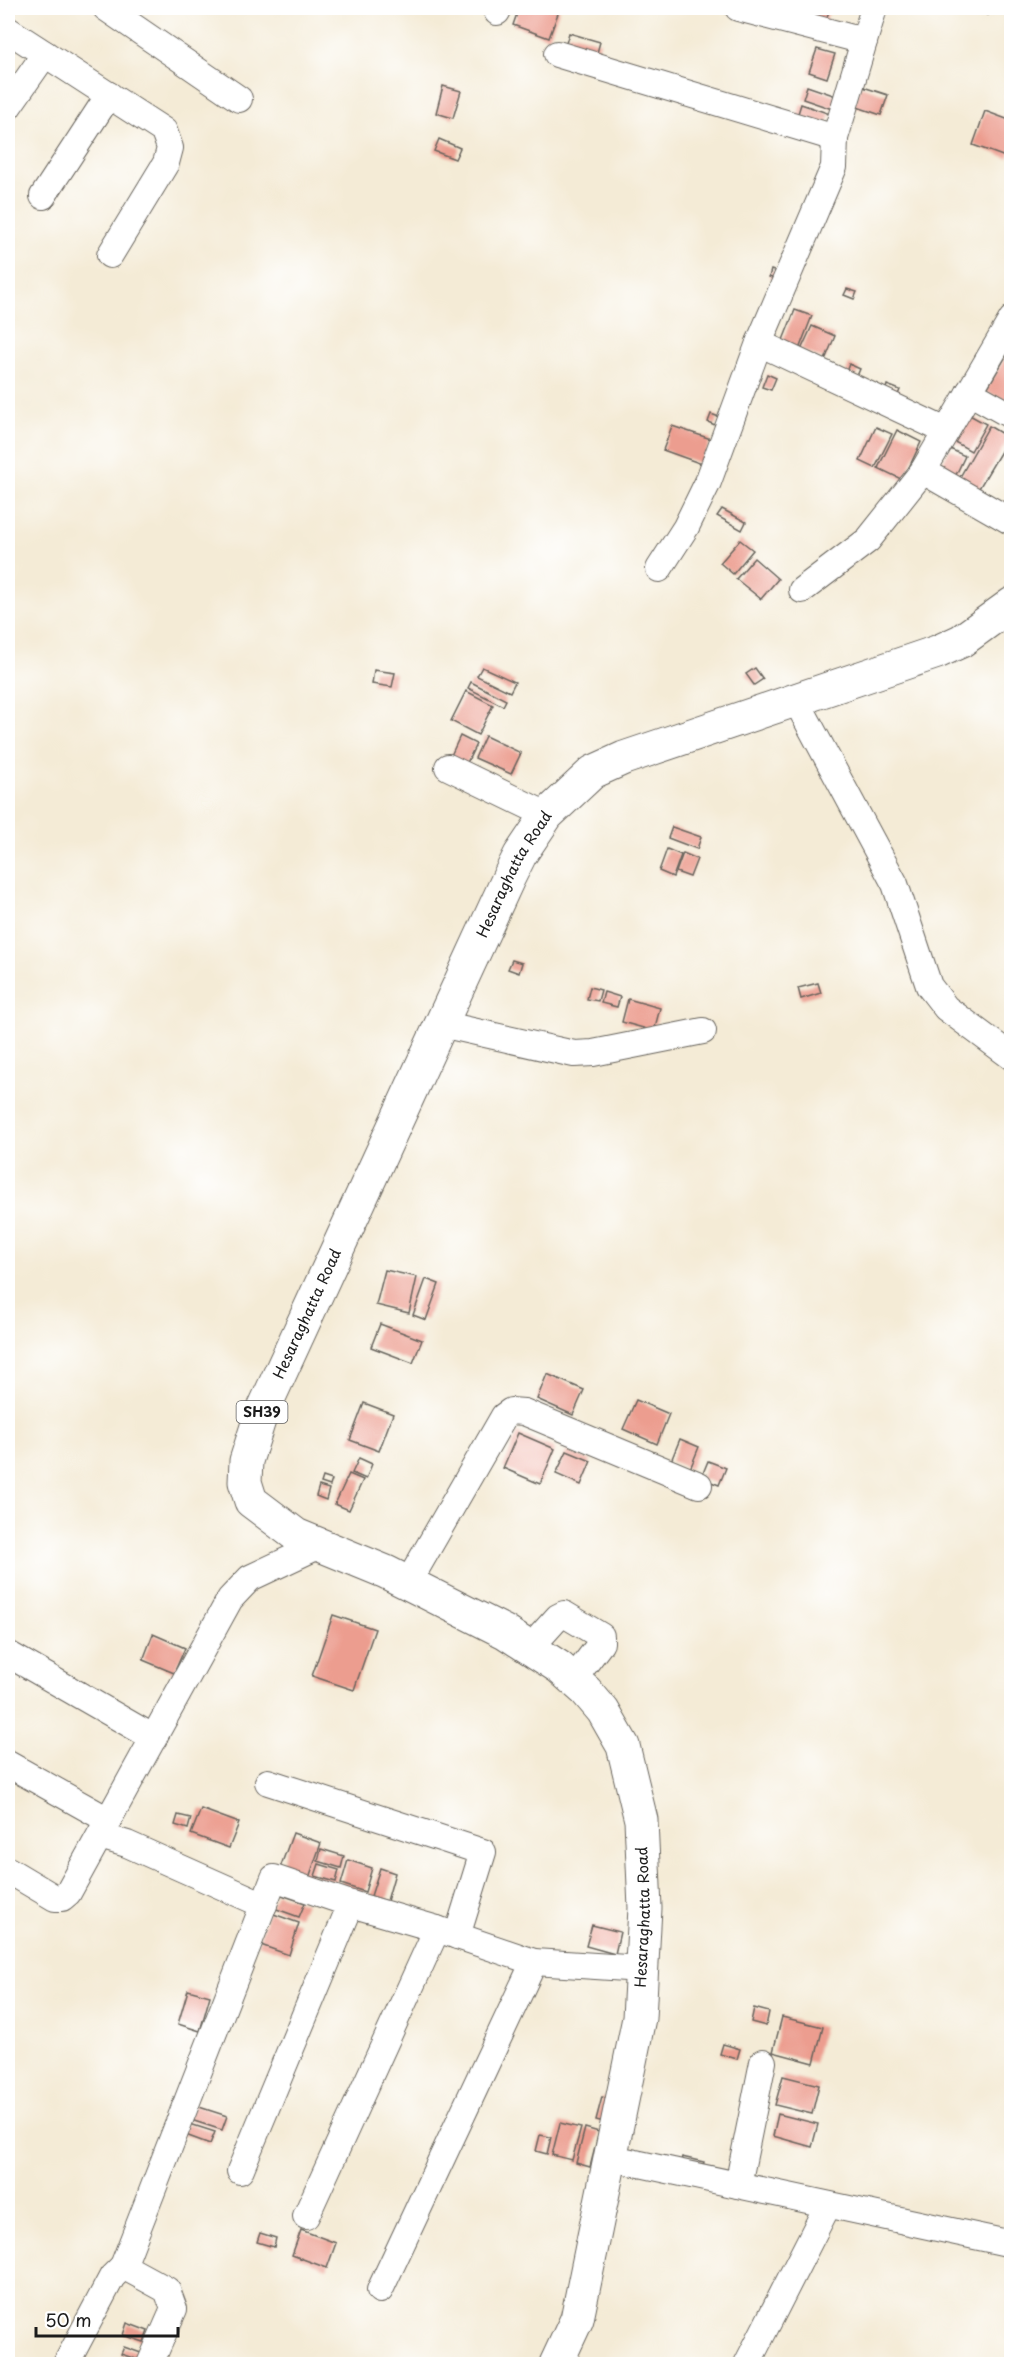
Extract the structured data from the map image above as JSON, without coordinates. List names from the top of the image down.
{
  "streets": {
    "main road": ["Hesaraghatta Road", "SH39"]
  },
  "scale_bar": "50 m"
}
